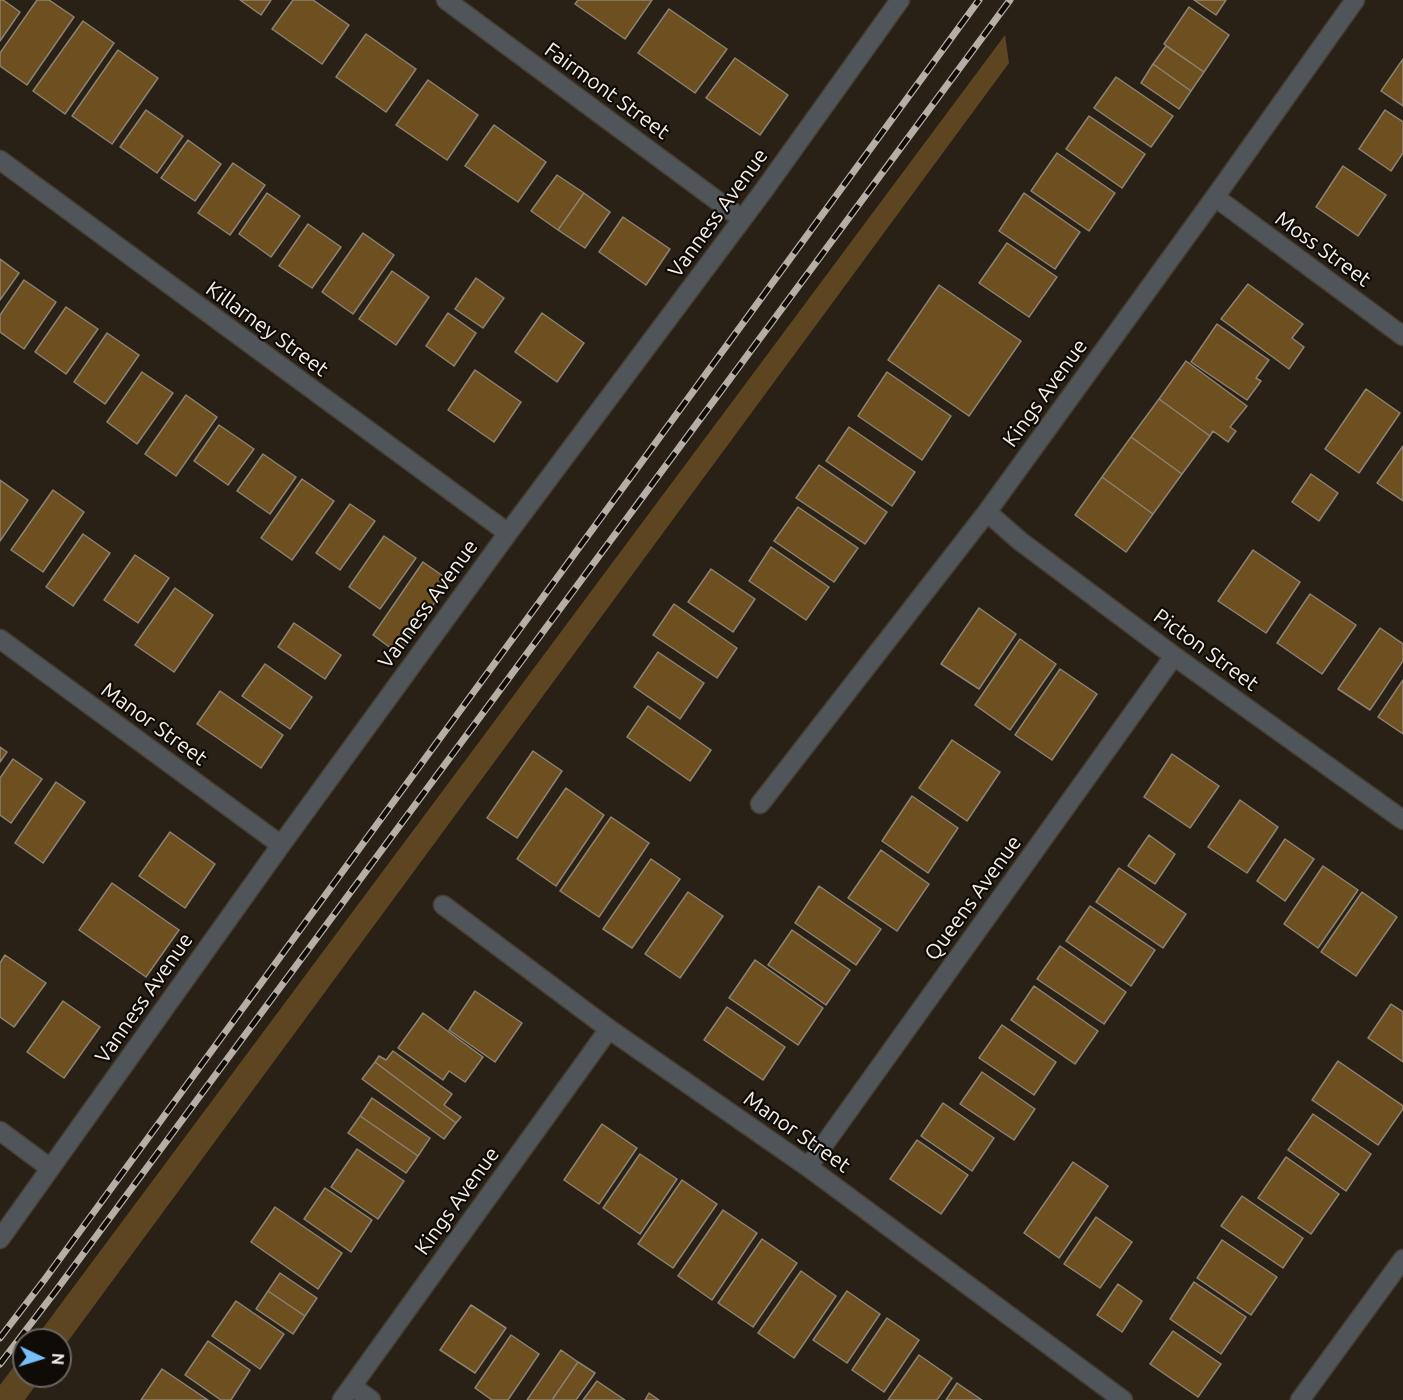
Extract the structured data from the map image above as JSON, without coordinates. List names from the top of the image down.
{
  "streets": {
    "street": [
      "Fairmont Street",
      "Vanness Avenue",
      "Moss Street",
      "Killarney Street",
      "Kings Avenue",
      "Picton Street",
      "Manor Street",
      "Queens Avenue"
    ]
  },
  "crossings": [
    ["Fairmont Street", "Vanness Avenue"],
    ["Vanness Avenue", "Killarney Street"],
    ["Vanness Avenue", "Manor Street"],
    ["Moss Street", "Kings Avenue"],
    ["Kings Avenue", "Picton Street"],
    ["Kings Avenue", "Manor Street"],
    ["Picton Street", "Queens Avenue"],
    ["Manor Street", "Queens Avenue"]
  ],
  "north": "right"
}
